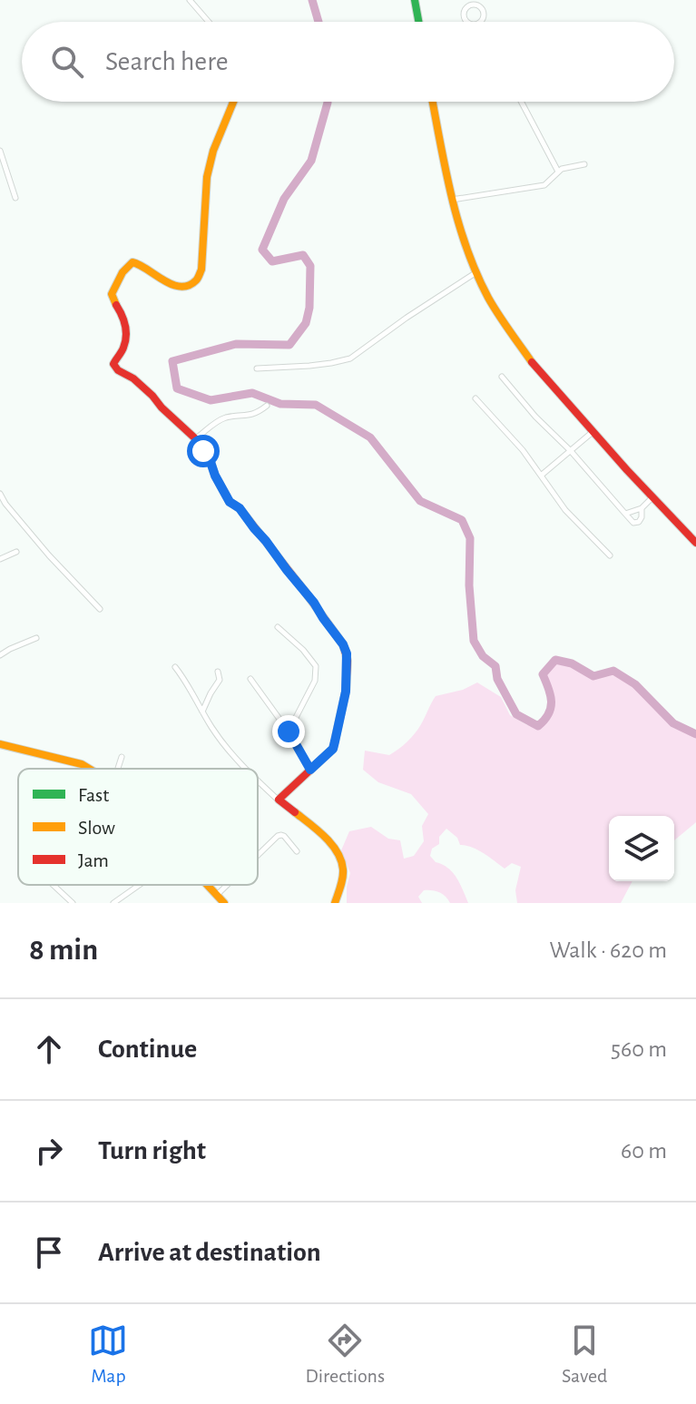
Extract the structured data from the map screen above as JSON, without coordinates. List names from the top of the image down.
{
  "legend": ["Fast", "Slow", "Jam"],
  "page": {
    "search": "Search here",
    "heading": ["8 min", "Walk · 620 m"],
    "list": [
      ["Continue", "560 m"],
      ["Turn right", "60 m"],
      "Arrive at destination"
    ],
    "nav": ["Map", "Directions", "Saved"]
  }
}
